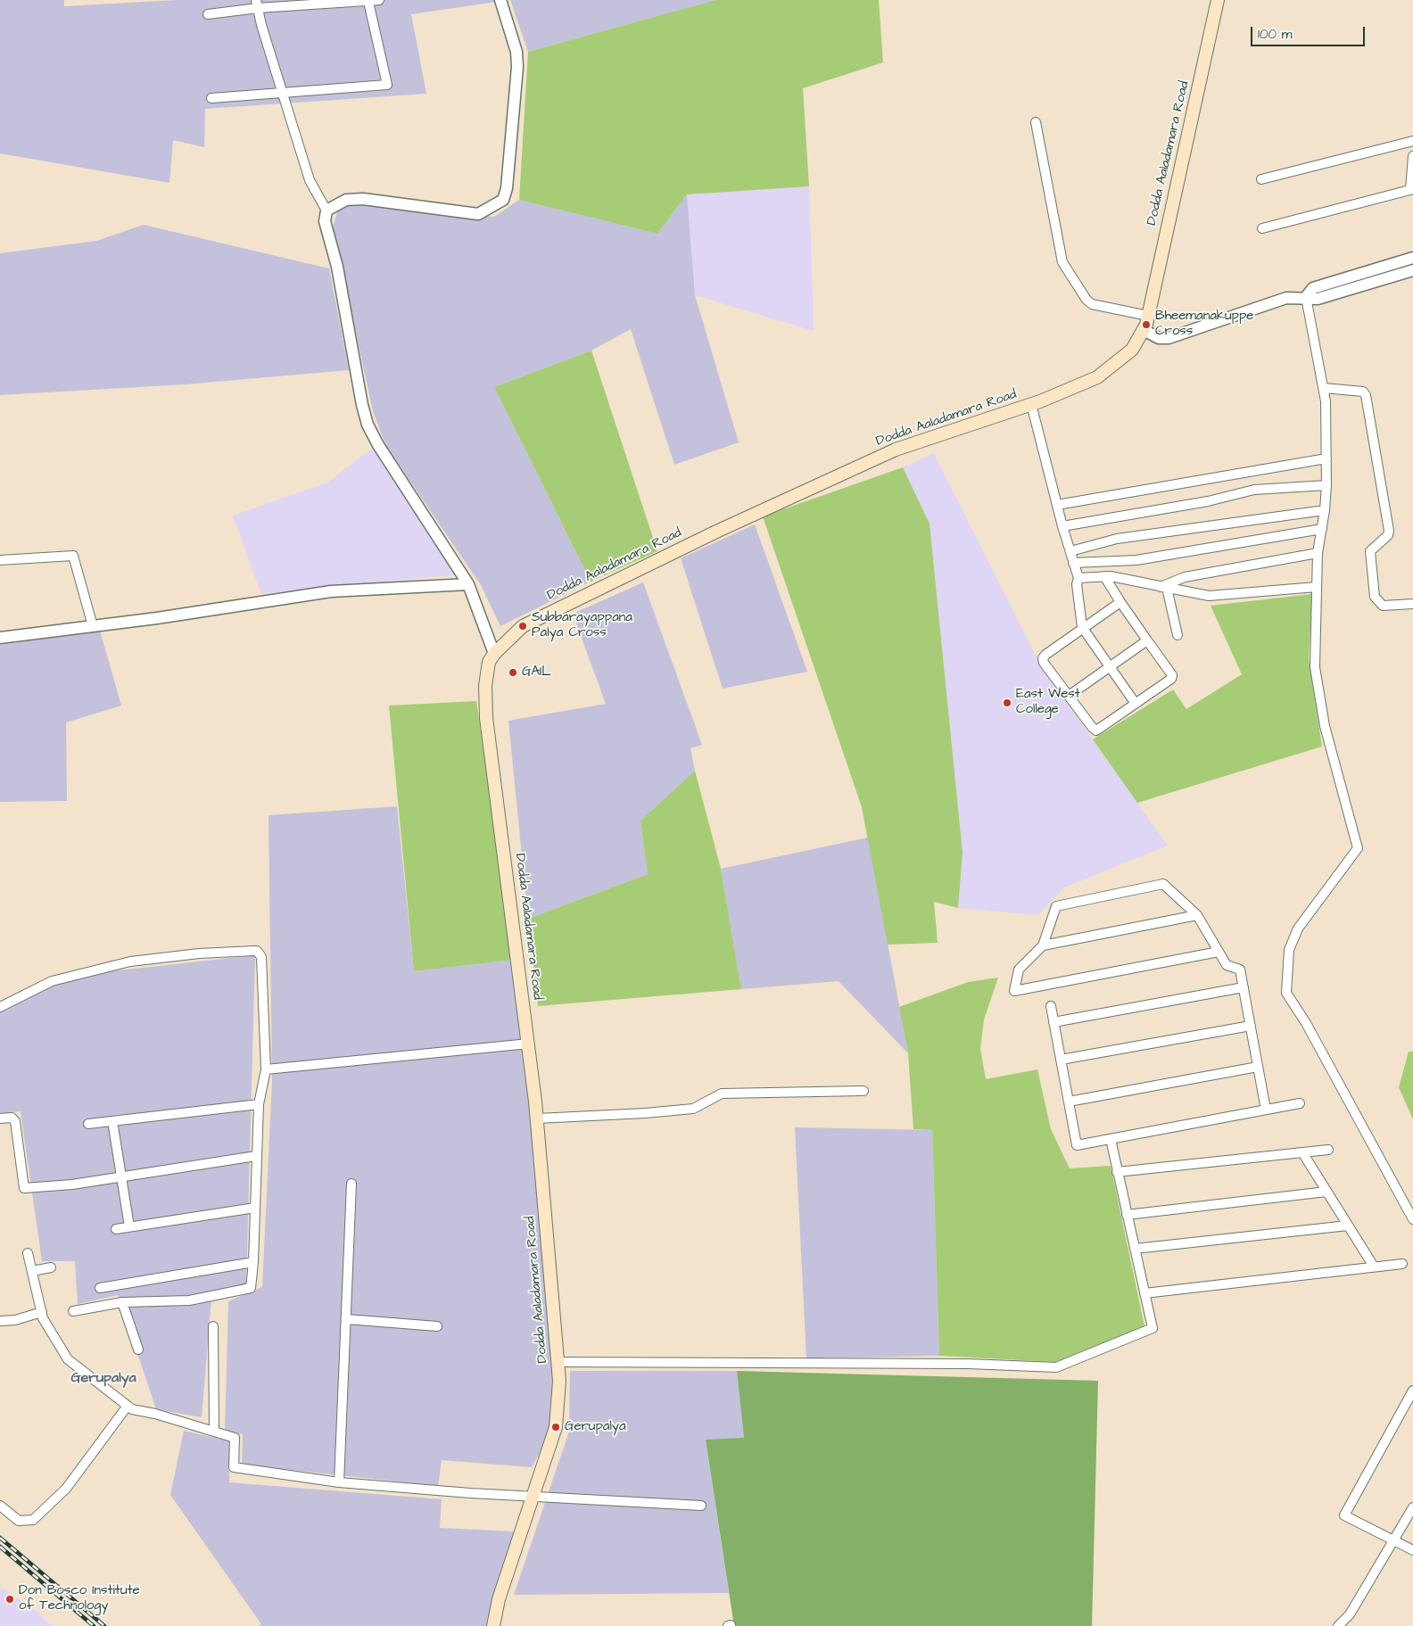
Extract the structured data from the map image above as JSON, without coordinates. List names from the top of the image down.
{
  "streets": {
    "main road": ["Dodda Aaladamara Road"]
  },
  "districts": ["Gerupalya"],
  "places": [
    "Bheemanakuppe Cross",
    "Subbarayappana Palya Cross",
    "GAIL",
    "East West College",
    "Gerupalya",
    "Don Bosco Institute of Technology"
  ],
  "scale_bar": "100 m"
}
